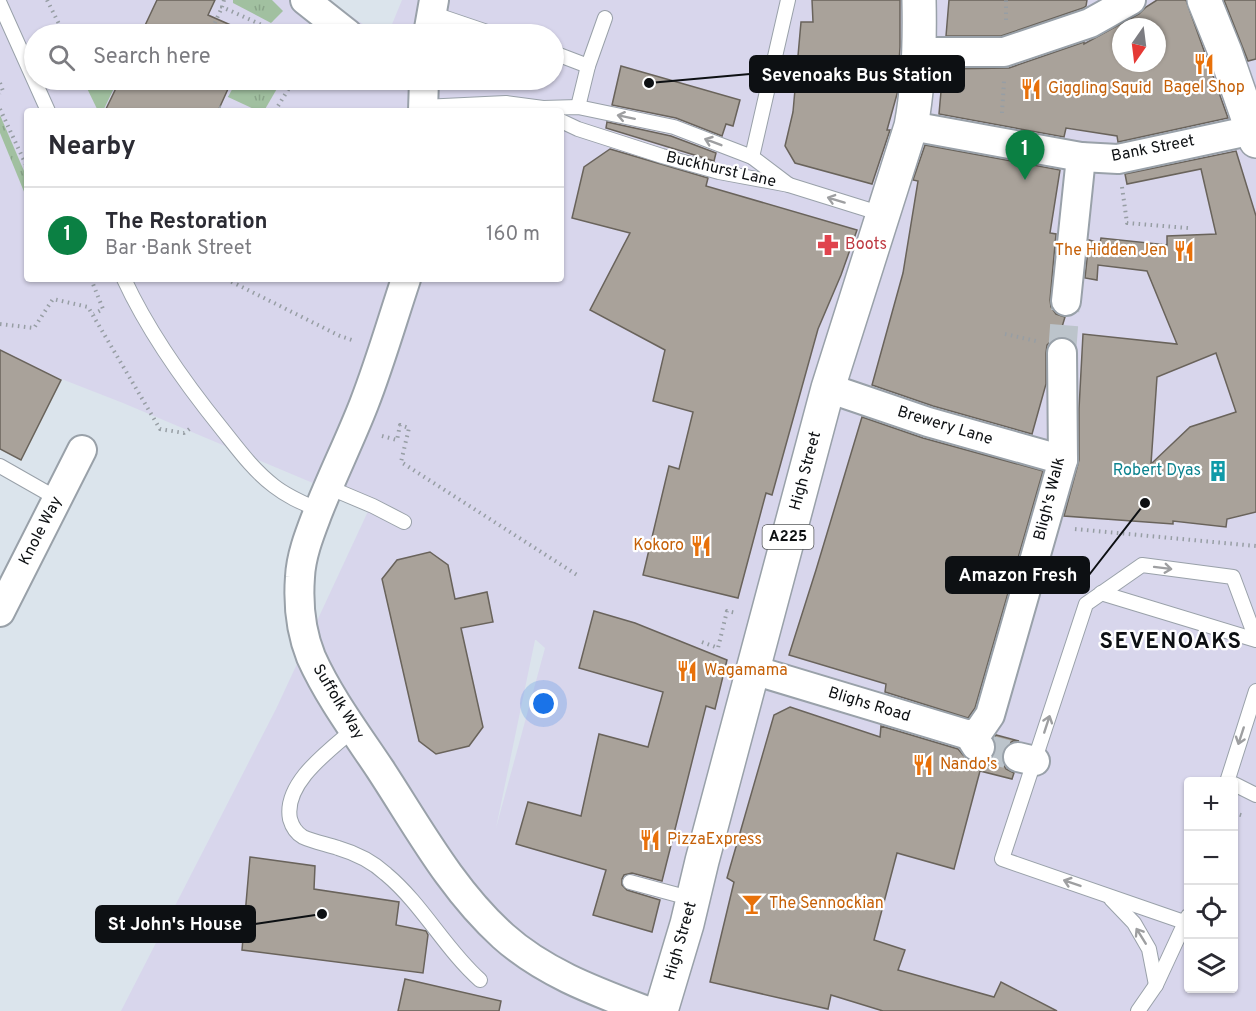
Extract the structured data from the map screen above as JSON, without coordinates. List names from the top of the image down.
{
  "streets": {
    "main road": ["High Street", "A225"],
    "street": [
      "Bank Street",
      "Brewery Lane",
      "Bligh's Walk",
      "Knole Way",
      "Suffolk Way",
      "Blighs Road"
    ],
    "lane": ["Buckhurst Lane"]
  },
  "crossings": [
    ["Bank Street", "High Street"],
    ["Buckhurst Lane", "High Street"],
    ["Brewery Lane", "High Street"],
    ["Brewery Lane", "Bligh's Walk"],
    ["High Street", "Blighs Road"],
    ["Bligh's Walk", "Blighs Road"]
  ],
  "districts": ["SEVENOAKS"],
  "places": {
    "restaurant": [
      "Bagel Shop",
      "Giggling Squid",
      "The Hidden Jen",
      "Kokoro",
      "Wagamama",
      "Nando's",
      "PizzaExpress"
    ],
    "other": ["Sevenoaks Bus Station", "Amazon Fresh", "St John's House"],
    "pharmacy": ["Boots"],
    "building": ["Robert Dyas"],
    "bar": ["The Sennockian"]
  },
  "north": "bottom",
  "page": {
    "search": "Search here",
    "heading": "Nearby",
    "pins": "1",
    "list": [
      {
        "mark": "1",
        "name": "The Restoration",
        "note": "Bar · Bank Street",
        "value": "160 m"
      }
    ],
    "map_buttons": ["+", "−"]
  }
}
